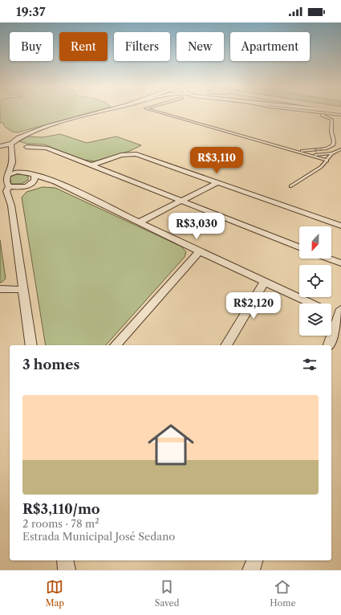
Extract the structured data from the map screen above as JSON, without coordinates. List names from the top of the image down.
{
  "north": "bottom",
  "page": {
    "status": "19:37",
    "chip": [
      "Buy",
      "Rent",
      "Filters",
      "New",
      "Apartment"
    ],
    "price": ["R$3,110", "R$3,030", "R$2,120"],
    "heading": "3 homes",
    "list": [
      {
        "name": "R$3,110/mo",
        "note": "2 rooms · 78 m² · Estrada Municipal José Sedano"
      }
    ],
    "tabs": ["Map", "Saved", "Home"]
  }
}
